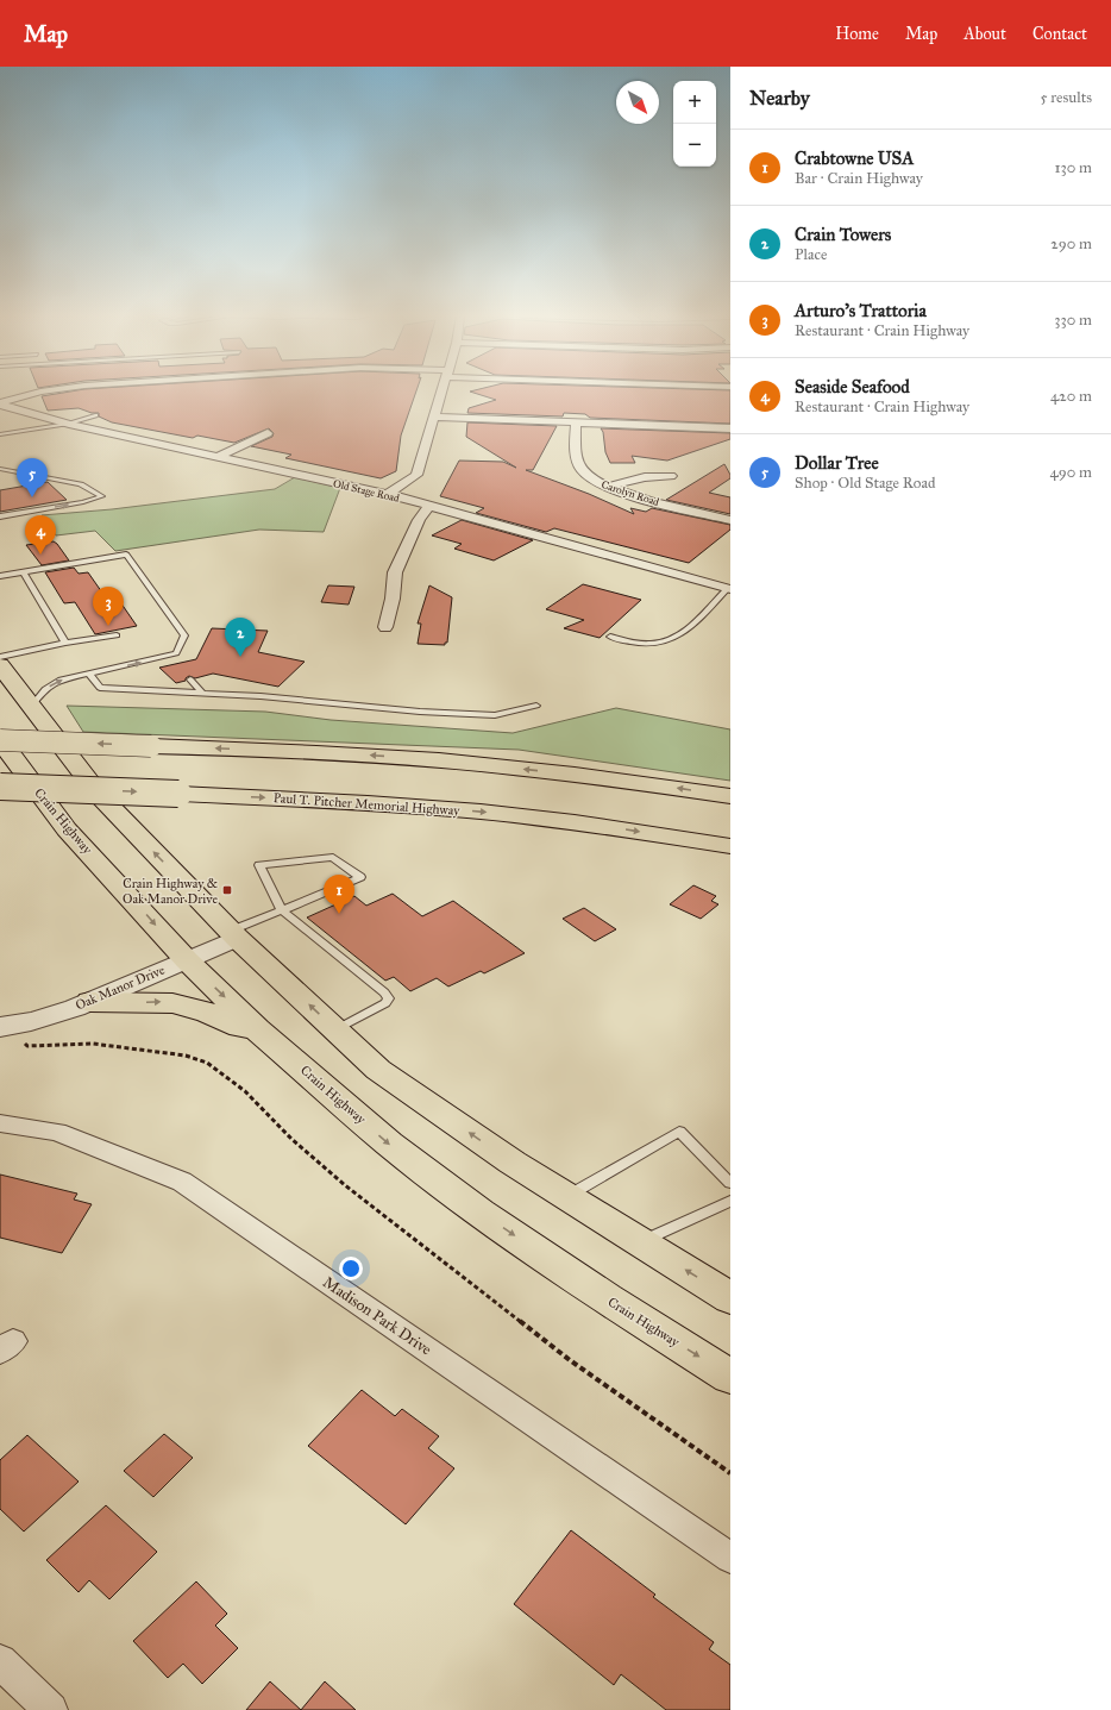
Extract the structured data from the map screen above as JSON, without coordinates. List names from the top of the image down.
{
  "streets": {
    "main road": ["Paul T. Pitcher Memorial Highway", "Crain Highway"],
    "street": [
      "Old Stage Road",
      "Carolyn Road",
      "Oak Manor Drive",
      "Madison Park Drive"
    ]
  },
  "crossings": [
    ["Crain Highway", "Oak Manor Drive"]
  ],
  "places": {
    "transit": ["Crain Highway & Oak Manor Drive"]
  },
  "north": "bottom right",
  "page": {
    "header": "Map",
    "nav": [
      "Home",
      "Map",
      "About",
      "Contact"
    ],
    "heading": ["Nearby", "5 results"],
    "map_buttons": ["+", "−"],
    "list": [
      {
        "mark": "1",
        "name": "Crabtowne USA",
        "note": "Bar · Crain Highway",
        "value": "130 m"
      },
      {
        "mark": "2",
        "name": "Crain Towers",
        "note": "Place",
        "value": "290 m"
      },
      {
        "mark": "3",
        "name": "Arturo’s Trattoria",
        "note": "Restaurant · Crain Highway",
        "value": "330 m"
      },
      {
        "mark": "4",
        "name": "Seaside Seafood",
        "note": "Restaurant · Crain Highway",
        "value": "420 m"
      },
      {
        "mark": "5",
        "name": "Dollar Tree",
        "note": "Shop · Old Stage Road",
        "value": "490 m"
      }
    ],
    "pins": [
      "5",
      "4",
      "3",
      "2",
      "1"
    ]
  }
}
